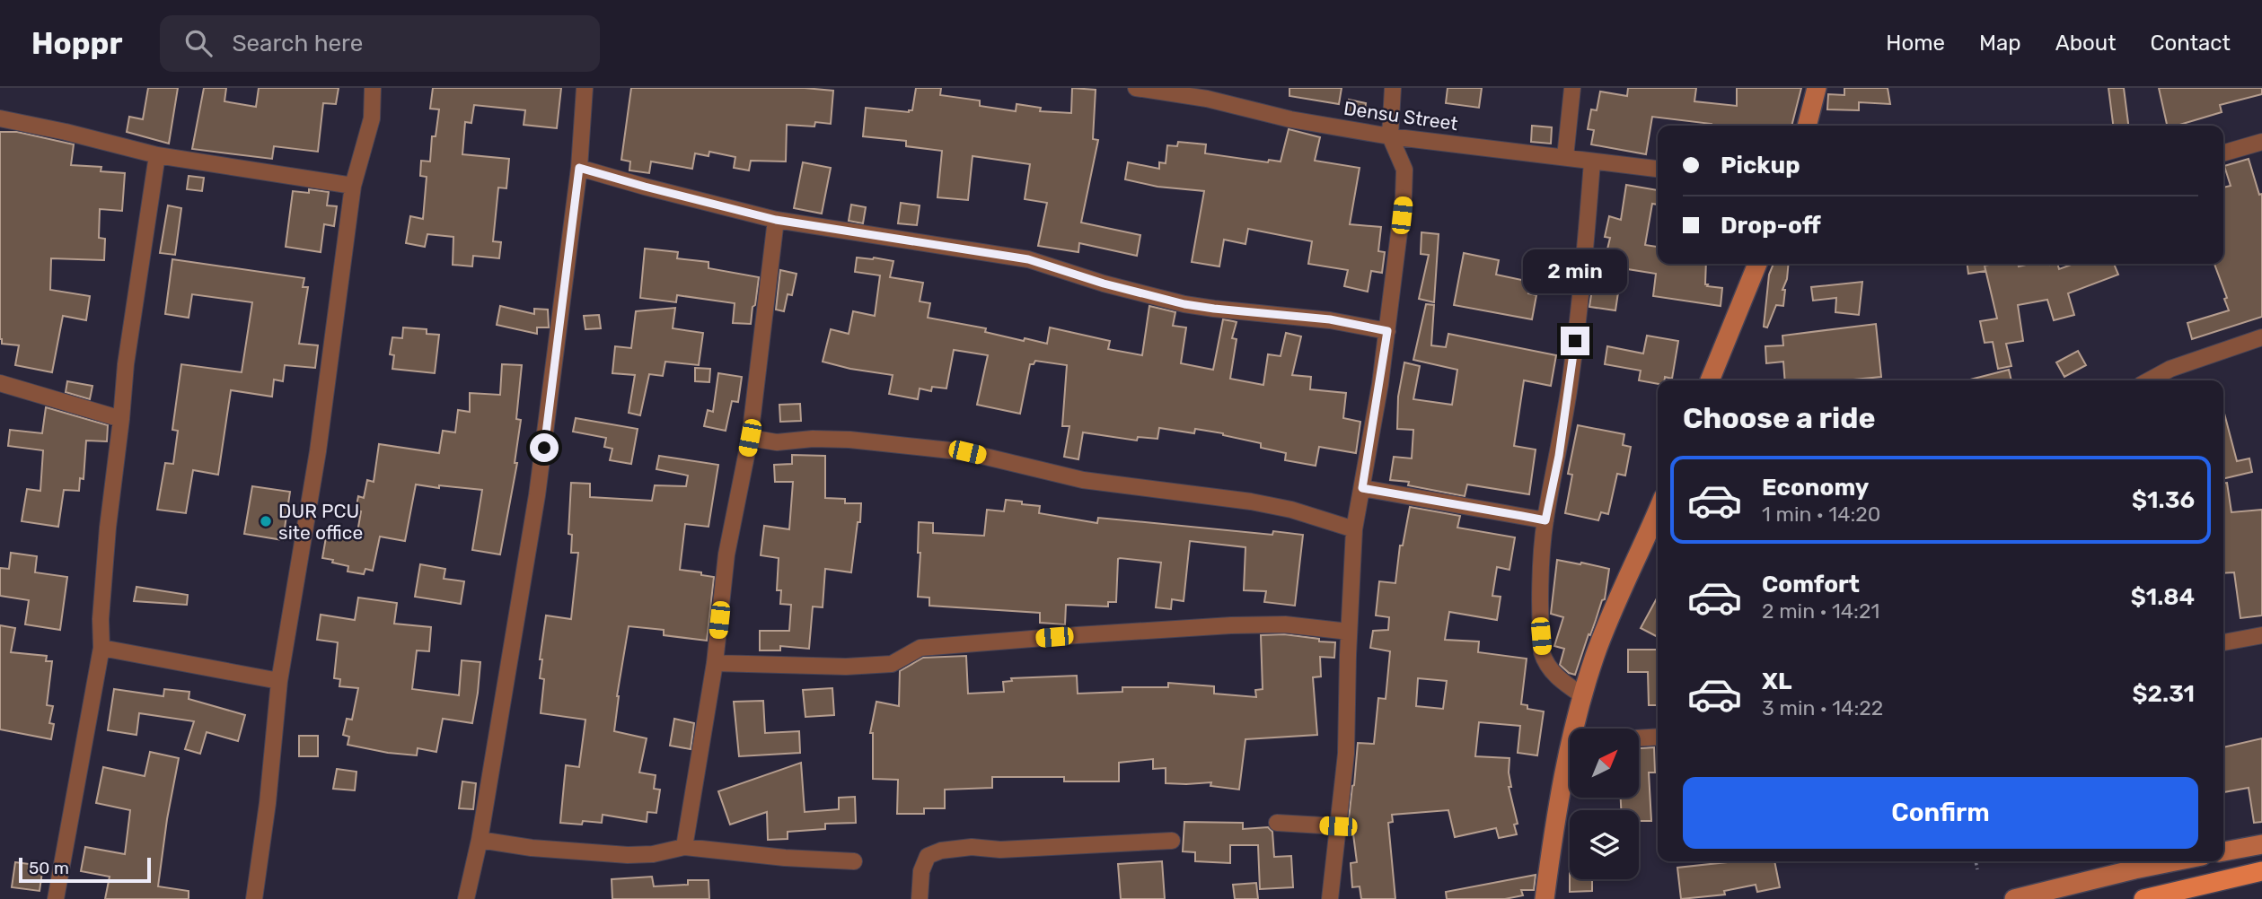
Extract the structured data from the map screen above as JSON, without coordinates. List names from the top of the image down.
{
  "streets": {
    "street": ["Densu Street"]
  },
  "places": ["DUR PCU site office"],
  "scale_bar": "50 m",
  "north": "top right",
  "page": {
    "header": "Hoppr",
    "search": "Search here",
    "nav": [
      "Home",
      "Map",
      "About",
      "Contact"
    ],
    "banner": ["Pickup", "Drop-off"],
    "bubble": "2 min",
    "heading": "Choose a ride",
    "list": [
      {
        "name": "Economy",
        "note": "1 min · 14:20",
        "value": "$1.36"
      },
      {
        "name": "Comfort",
        "note": "2 min · 14:21",
        "value": "$1.84"
      },
      {
        "name": "XL",
        "note": "3 min · 14:22",
        "value": "$2.31"
      }
    ],
    "buttons": "Confirm",
    "scale": "50 m"
  }
}
